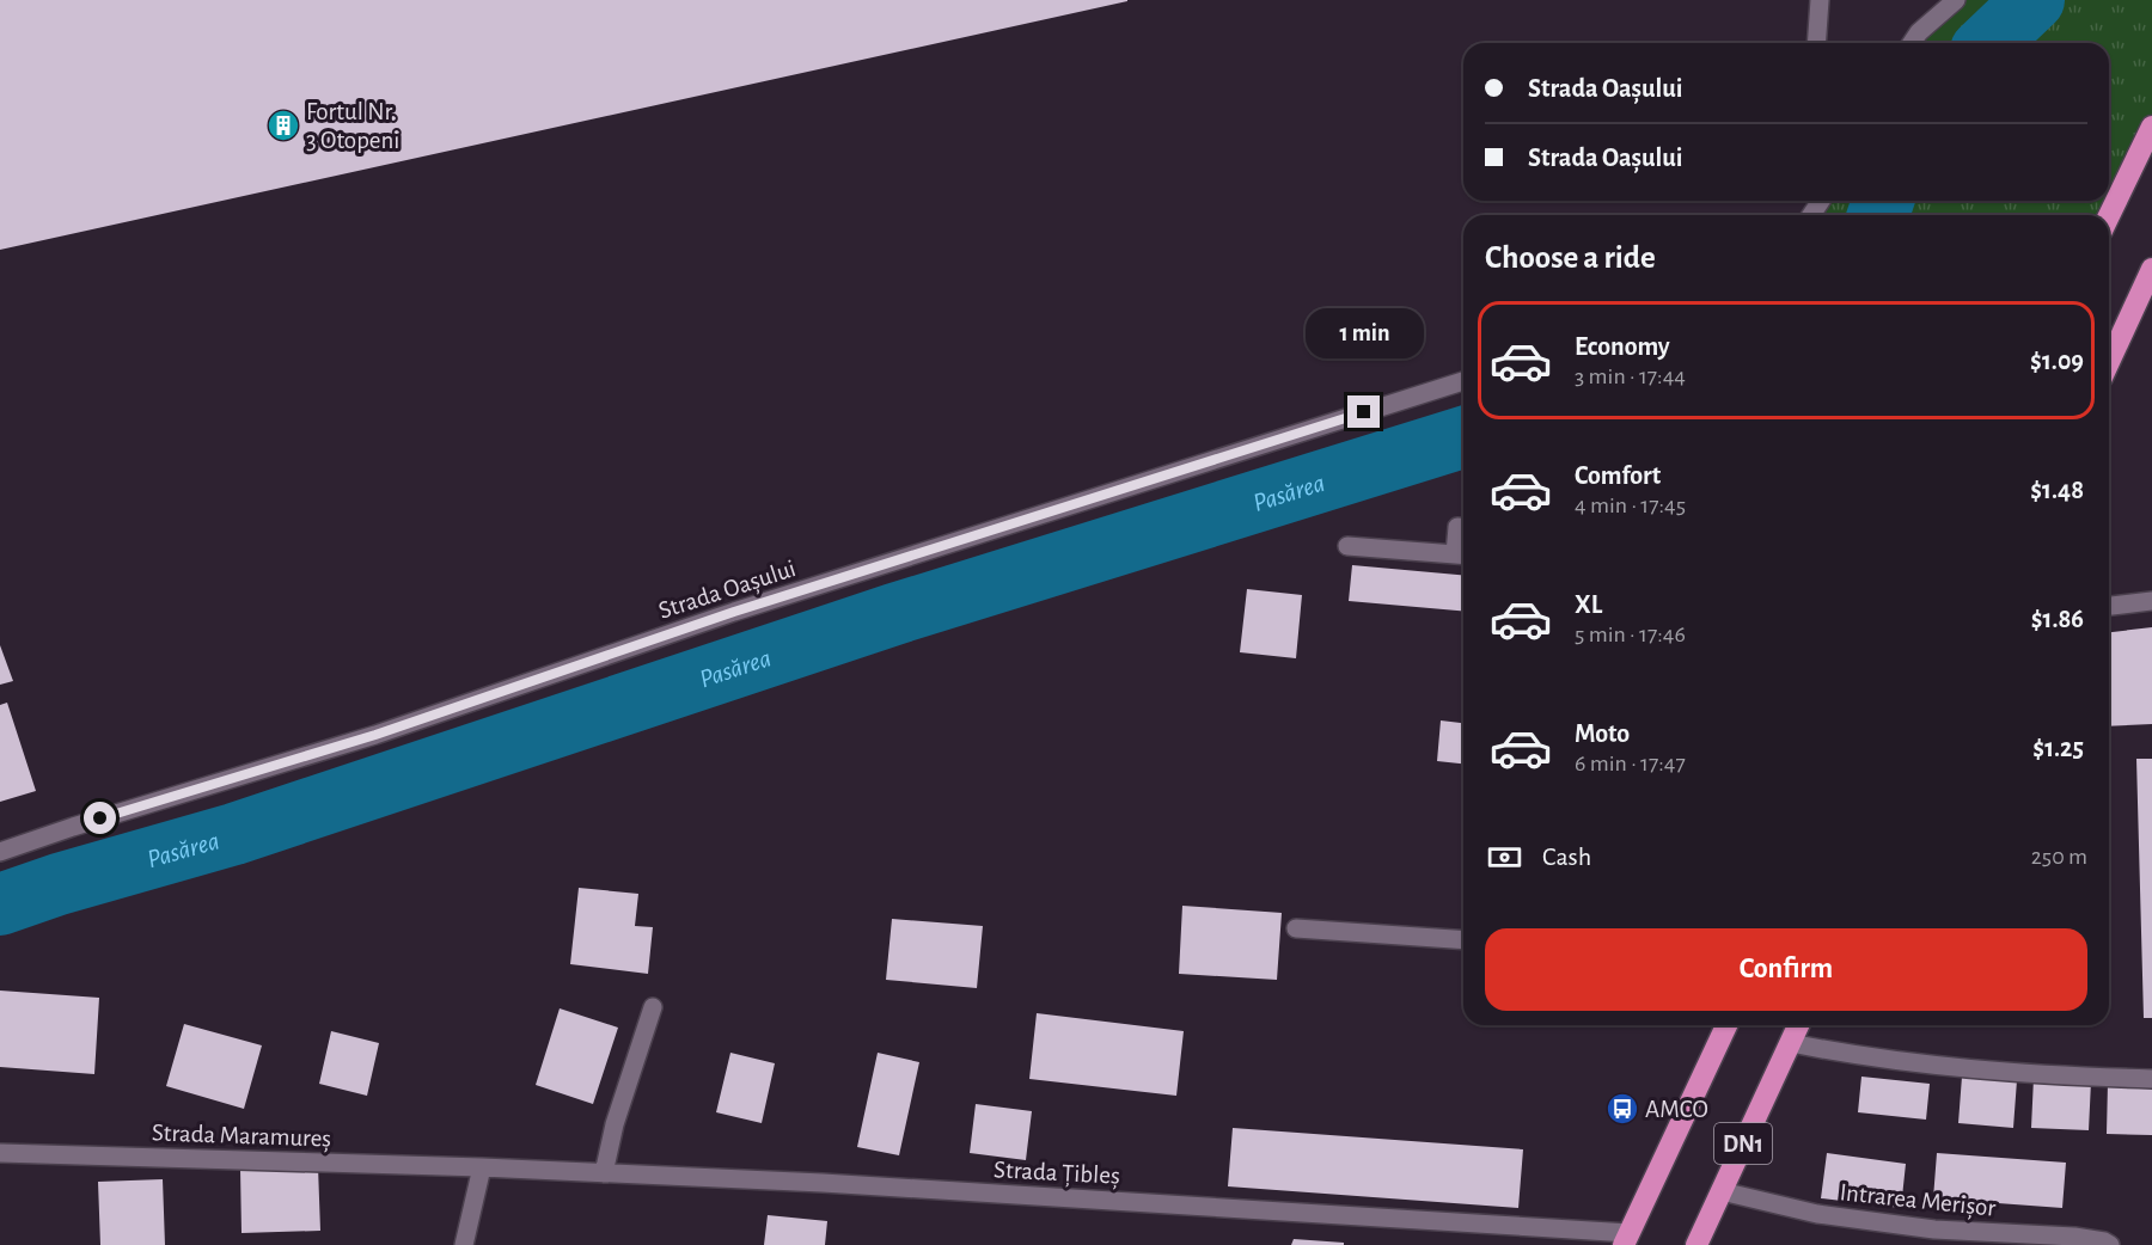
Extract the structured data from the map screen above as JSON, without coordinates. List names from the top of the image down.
{
  "streets": {
    "highway": ["DN1"],
    "street": [
      "Strada Oașului",
      "Strada Maramureș",
      "Strada Țibleș",
      "Intrarea Merișor"
    ]
  },
  "crossings": [
    ["Strada Maramureș", "Strada Țibleș"],
    ["DN1", "Strada Țibleș"],
    ["DN1", "Intrarea Merișor"]
  ],
  "water": ["Pasărea"],
  "places": {
    "building": ["Fortul Nr. 3 Otopeni"],
    "bus stop": ["AMCO"]
  },
  "page": {
    "banner": ["Strada Oașului", "Strada Oașului"],
    "heading": "Choose a ride",
    "list": [
      {
        "name": "Economy",
        "note": "3 min · 17:44",
        "value": "$1.09"
      },
      {
        "name": "Comfort",
        "note": "4 min · 17:45",
        "value": "$1.48"
      },
      {
        "name": "XL",
        "note": "5 min · 17:46",
        "value": "$1.86"
      },
      {
        "name": "Moto",
        "note": "6 min · 17:47",
        "value": "$1.25"
      }
    ],
    "bubble": "1 min",
    "pay": ["Cash", "250 m"],
    "buttons": "Confirm"
  }
}
